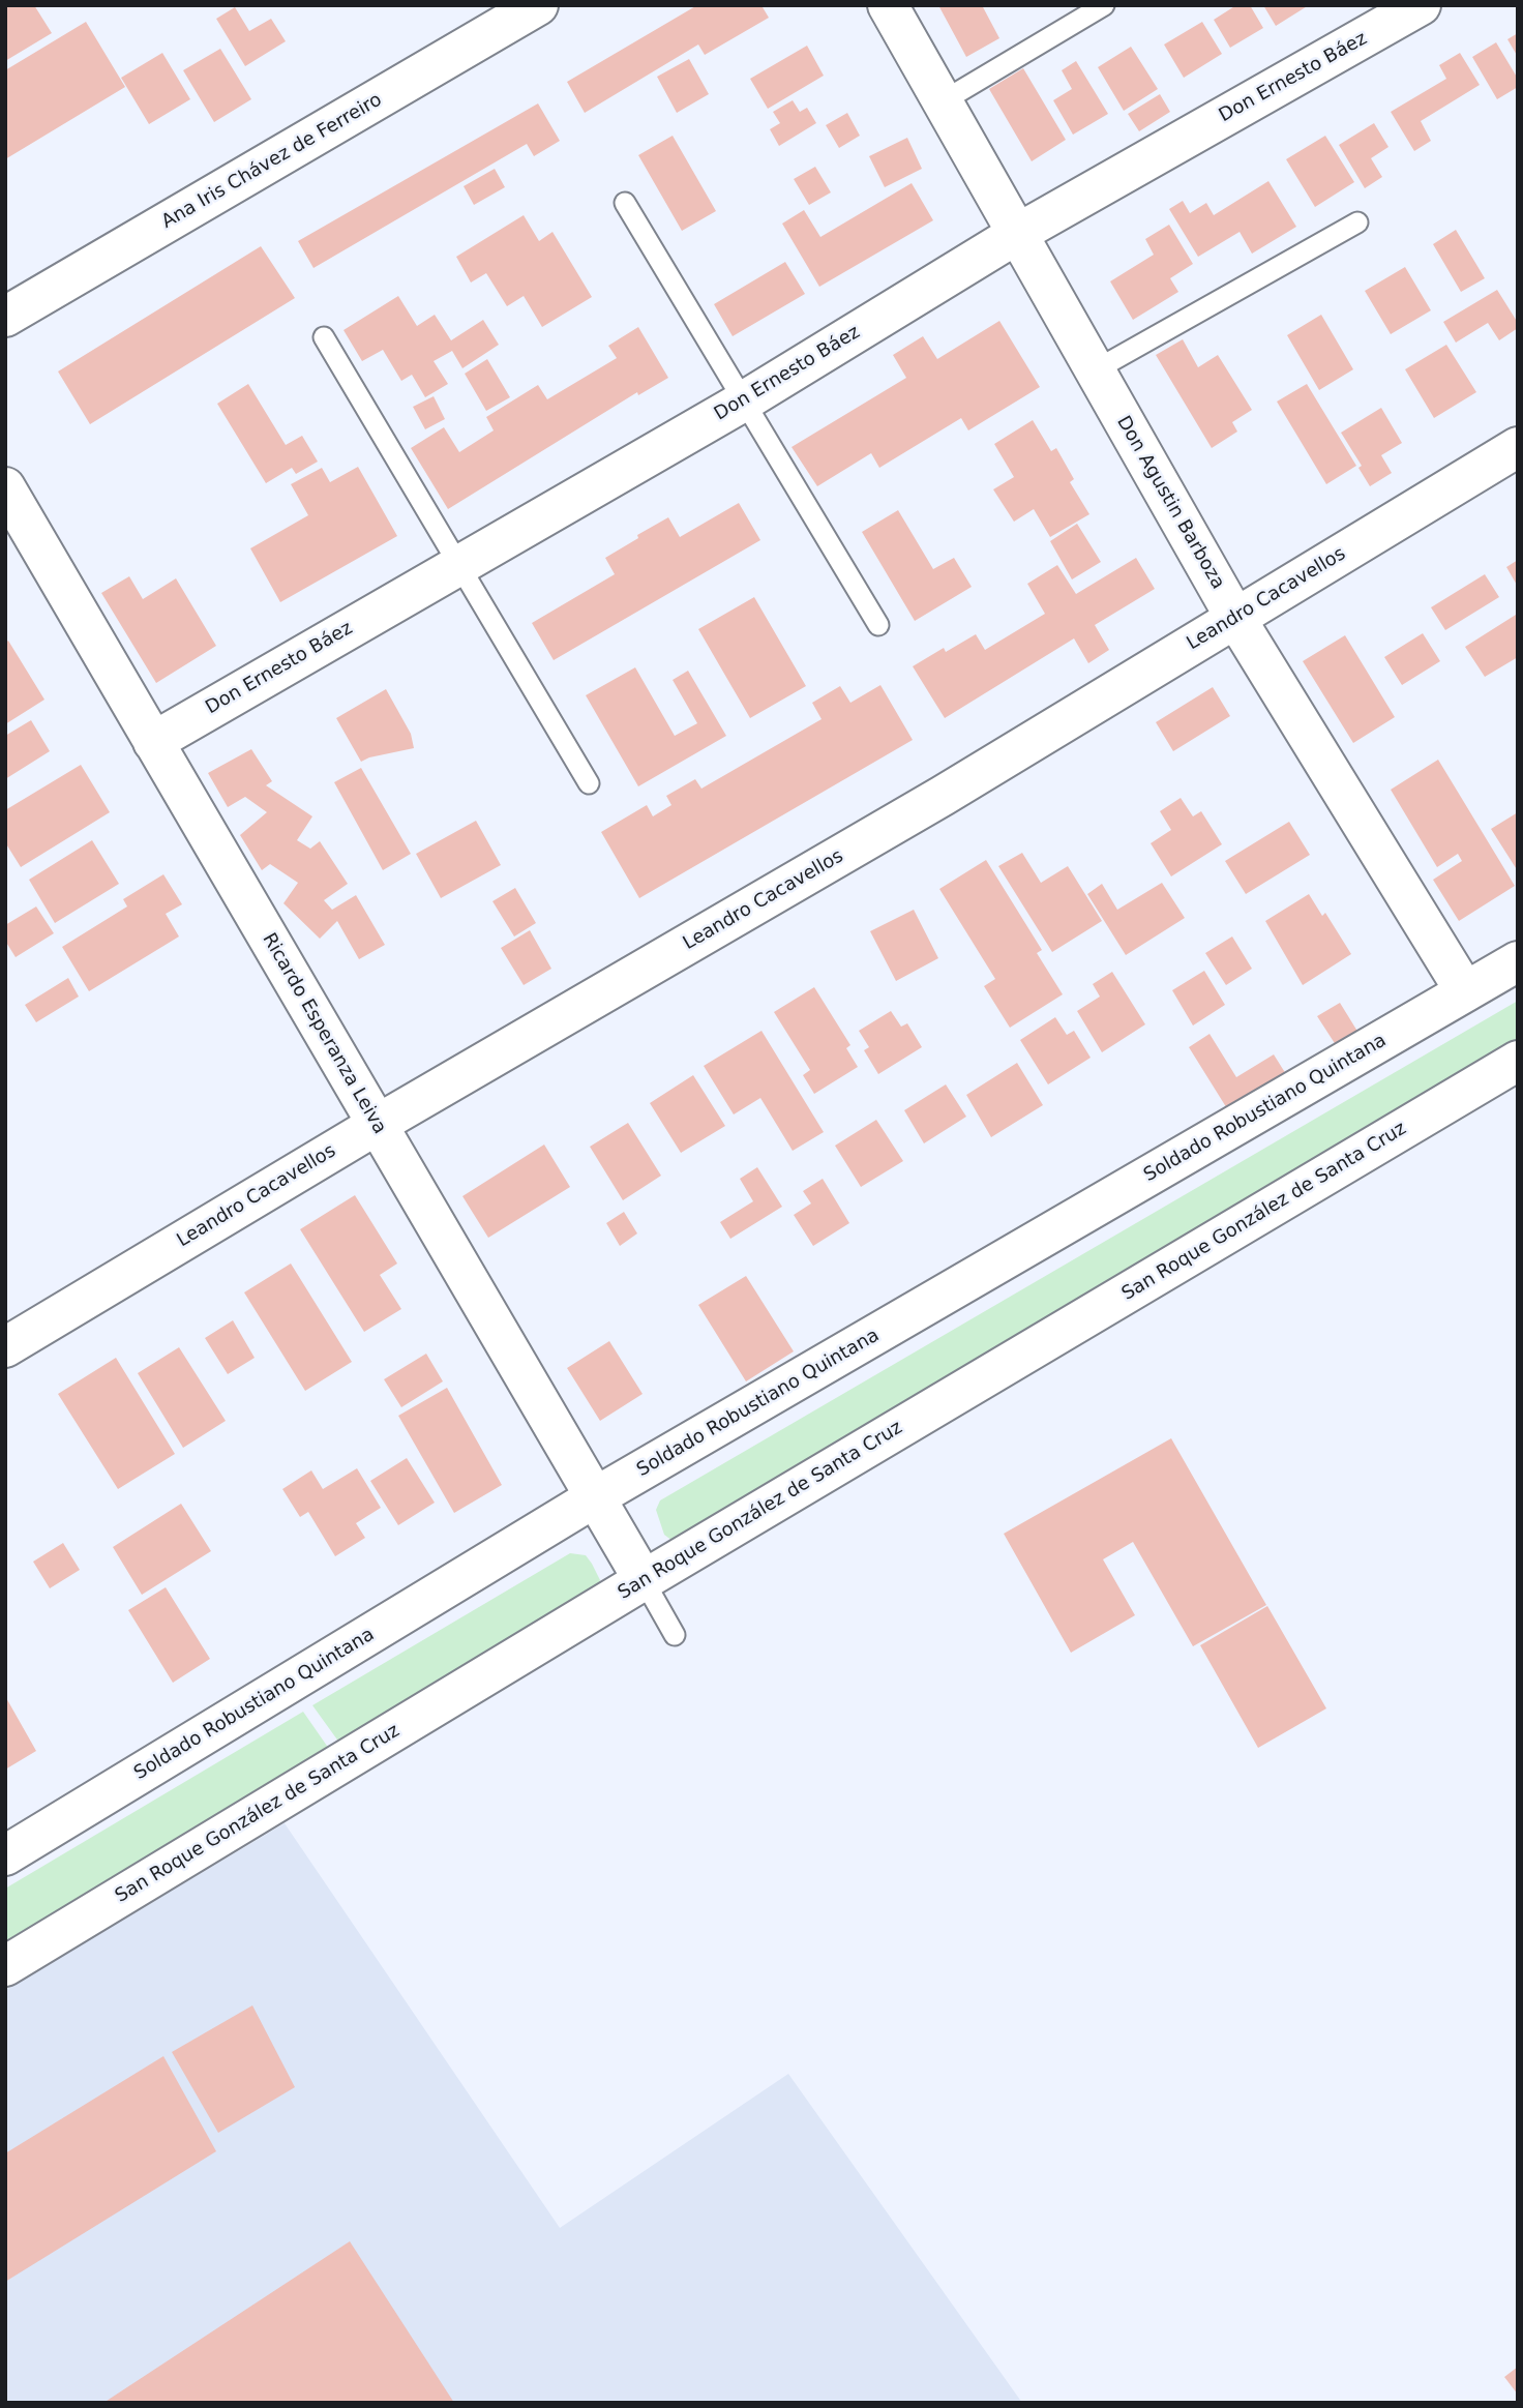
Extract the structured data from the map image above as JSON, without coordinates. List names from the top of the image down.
{
  "streets": {
    "street": [
      "Don Ernesto Báez",
      "Ana Iris Chávez de Ferreiro",
      "Don Agustin Barboza",
      "Leandro Cacavellos",
      "Ricardo Esperanza Leiva",
      "Soldado Robustiano Quintana",
      "San Roque González de Santa Cruz"
    ]
  },
  "crossings": [
    ["Don Ernesto Báez", "Don Agustin Barboza"],
    ["Don Ernesto Báez", "Ricardo Esperanza Leiva"],
    ["Don Agustin Barboza", "Leandro Cacavellos"],
    ["Don Agustin Barboza", "Soldado Robustiano Quintana"],
    ["Leandro Cacavellos", "Ricardo Esperanza Leiva"],
    ["Ricardo Esperanza Leiva", "Soldado Robustiano Quintana"],
    ["Ricardo Esperanza Leiva", "San Roque González de Santa Cruz"]
  ]
}
